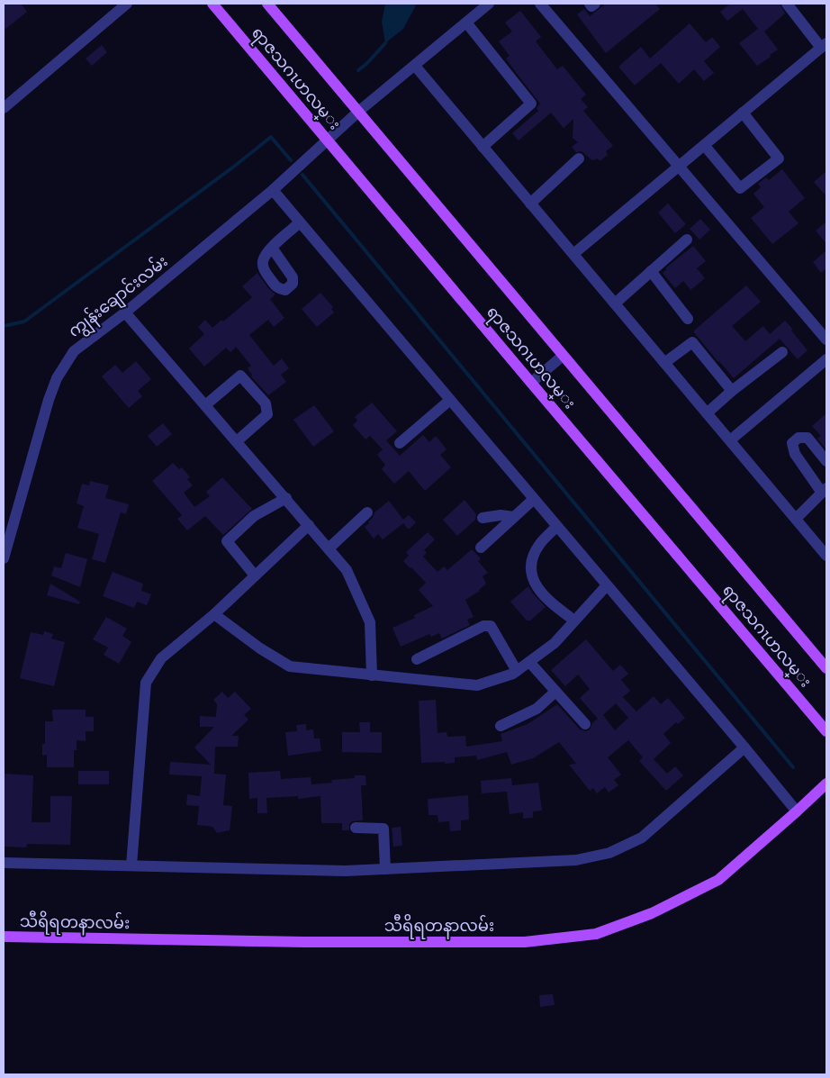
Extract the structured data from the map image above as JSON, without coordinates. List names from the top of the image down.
{
  "streets": {
    "main road": ["ရာဇသဂၤဟလမ္း", "သီရိရတနာလမ်း"],
    "street": ["ကျွန်းချောင်းလမ်း"]
  },
  "crossings": [
    ["ရာဇသဂၤဟလမ္း", "ကျွန်းချောင်းလမ်း"]
  ]
}
